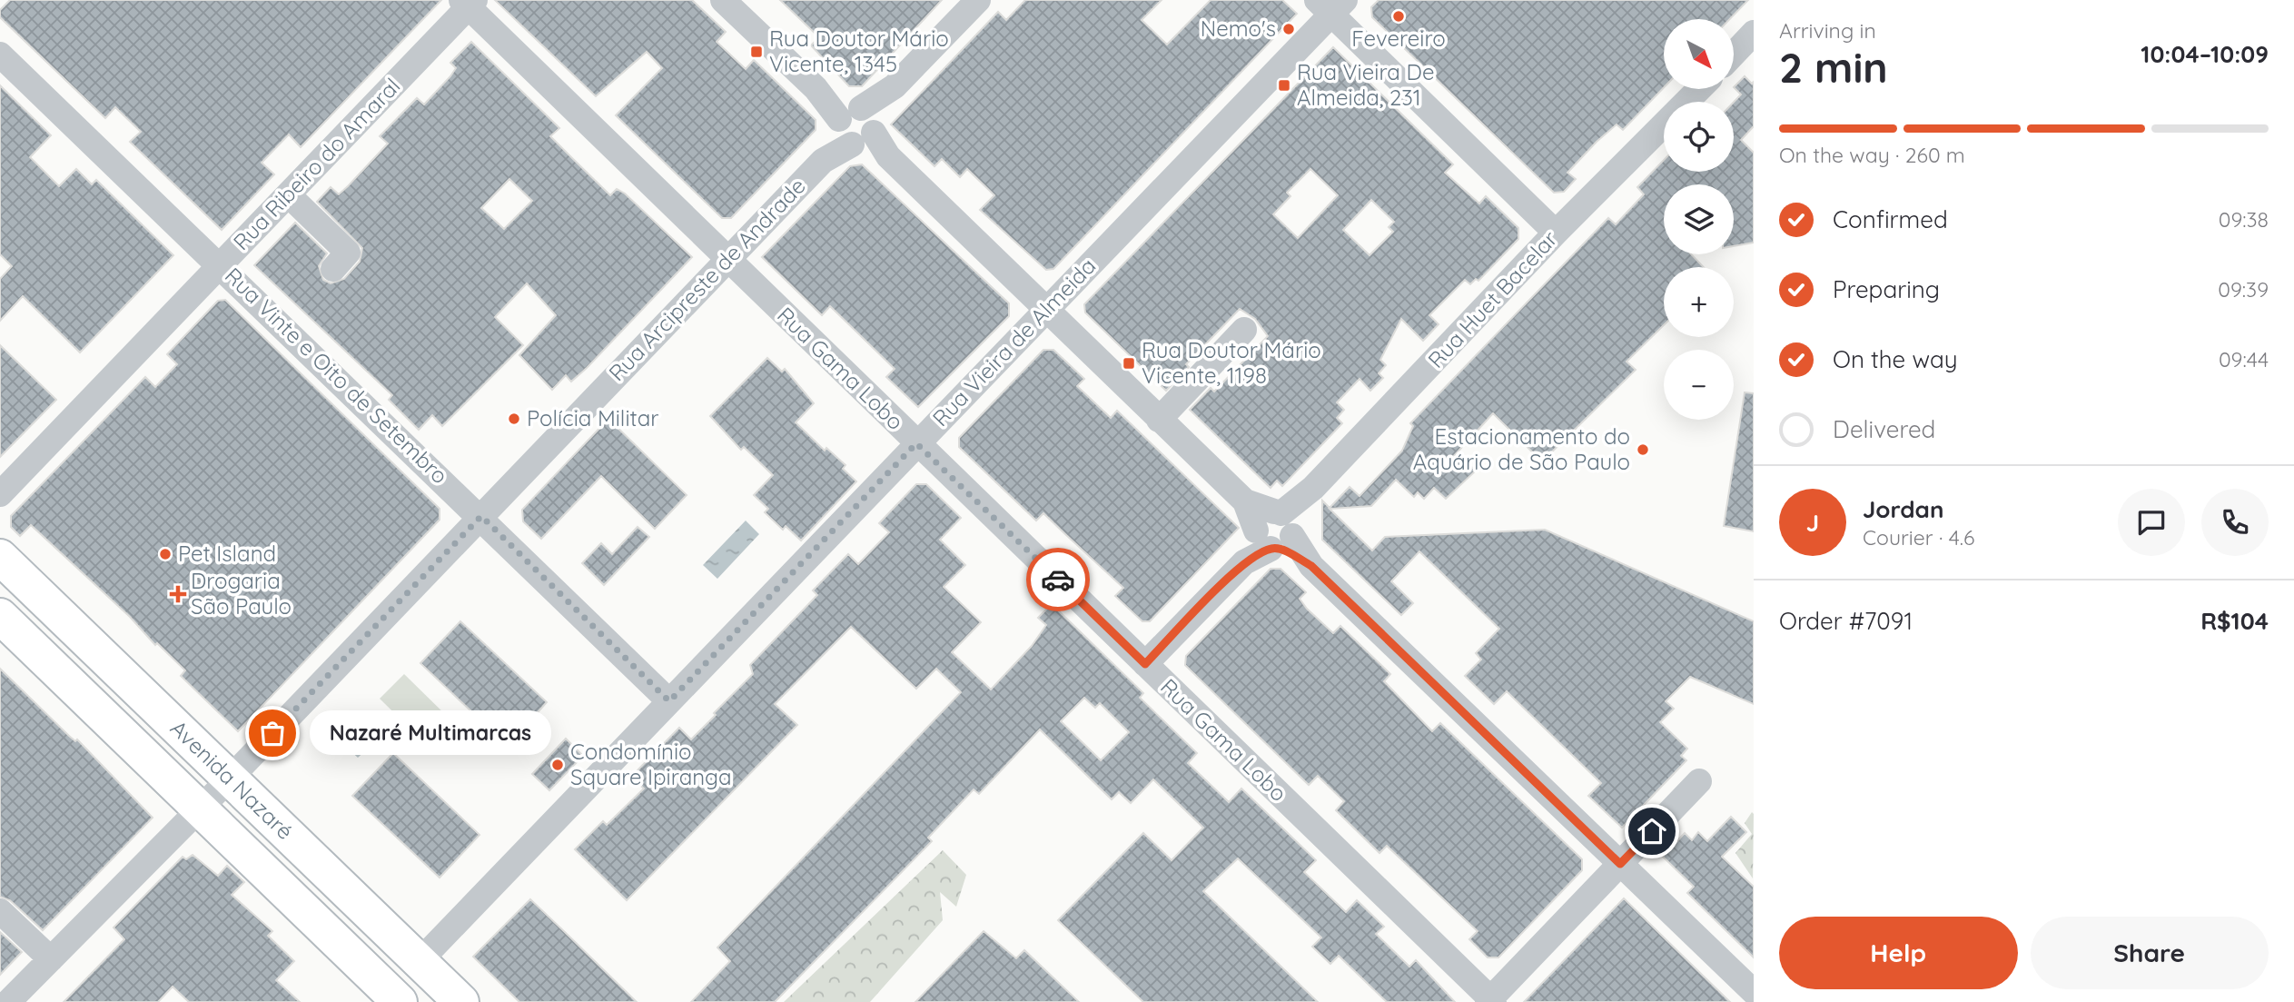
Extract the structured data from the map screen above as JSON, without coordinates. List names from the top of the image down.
{
  "streets": {
    "main road": ["Avenida Nazaré"],
    "street": [
      "Rua Ribeiro do Amaral",
      "Rua Arcipreste de Andrade",
      "Rua Huet Bacelar",
      "Rua Vieira de Almeida",
      "Rua Gama Lobo",
      "Rua Vinte e Oito de Setembro"
    ]
  },
  "crossings": [
    ["Rua Ribeiro do Amaral", "Rua Gama Lobo"],
    ["Rua Ribeiro do Amaral", "Rua Vinte e Oito de Setembro"],
    ["Rua Arcipreste de Andrade", "Rua Gama Lobo"],
    ["Rua Arcipreste de Andrade", "Rua Vinte e Oito de Setembro"],
    ["Rua Arcipreste de Andrade", "Avenida Nazaré"],
    ["Rua Huet Bacelar", "Rua Gama Lobo"],
    ["Rua Vieira de Almeida", "Rua Gama Lobo"],
    ["Rua Vieira de Almeida", "Rua Vinte e Oito de Setembro"],
    ["Rua Vieira de Almeida", "Avenida Nazaré"]
  ],
  "places": {
    "other": [
      "Fevereiro",
      "Nemo's",
      "Polícia Militar",
      "Estacionamento do Aquário de São Paulo",
      "Pet Island",
      "Nazaré Multimarcas",
      "Condomínio Square Ipiranga"
    ],
    "transit": ["Rua Doutor Mário Vicente, 1345", "Rua Vieira De Almeida, 231", "Rua Doutor Mário Vicente, 1198"],
    "health": ["Drogaria São Paulo"]
  },
  "north": "bottom right",
  "page": {
    "heading": ["2 min", "Arriving in", "10:04–10:09"],
    "panel": [
      "Jordan",
      "Courier · 4.6",
      "Order #7091",
      "R$104"
    ],
    "map_buttons": ["+", "−"],
    "bar": "On the way · 260 m",
    "list": [
      ["Confirmed", "09:38"],
      ["Preparing", "09:39"],
      ["On the way", "09:44"],
      "Delivered"
    ],
    "round": "J",
    "bubble": "Nazaré Multimarcas",
    "buttons": ["Help", "Share"]
  }
}
